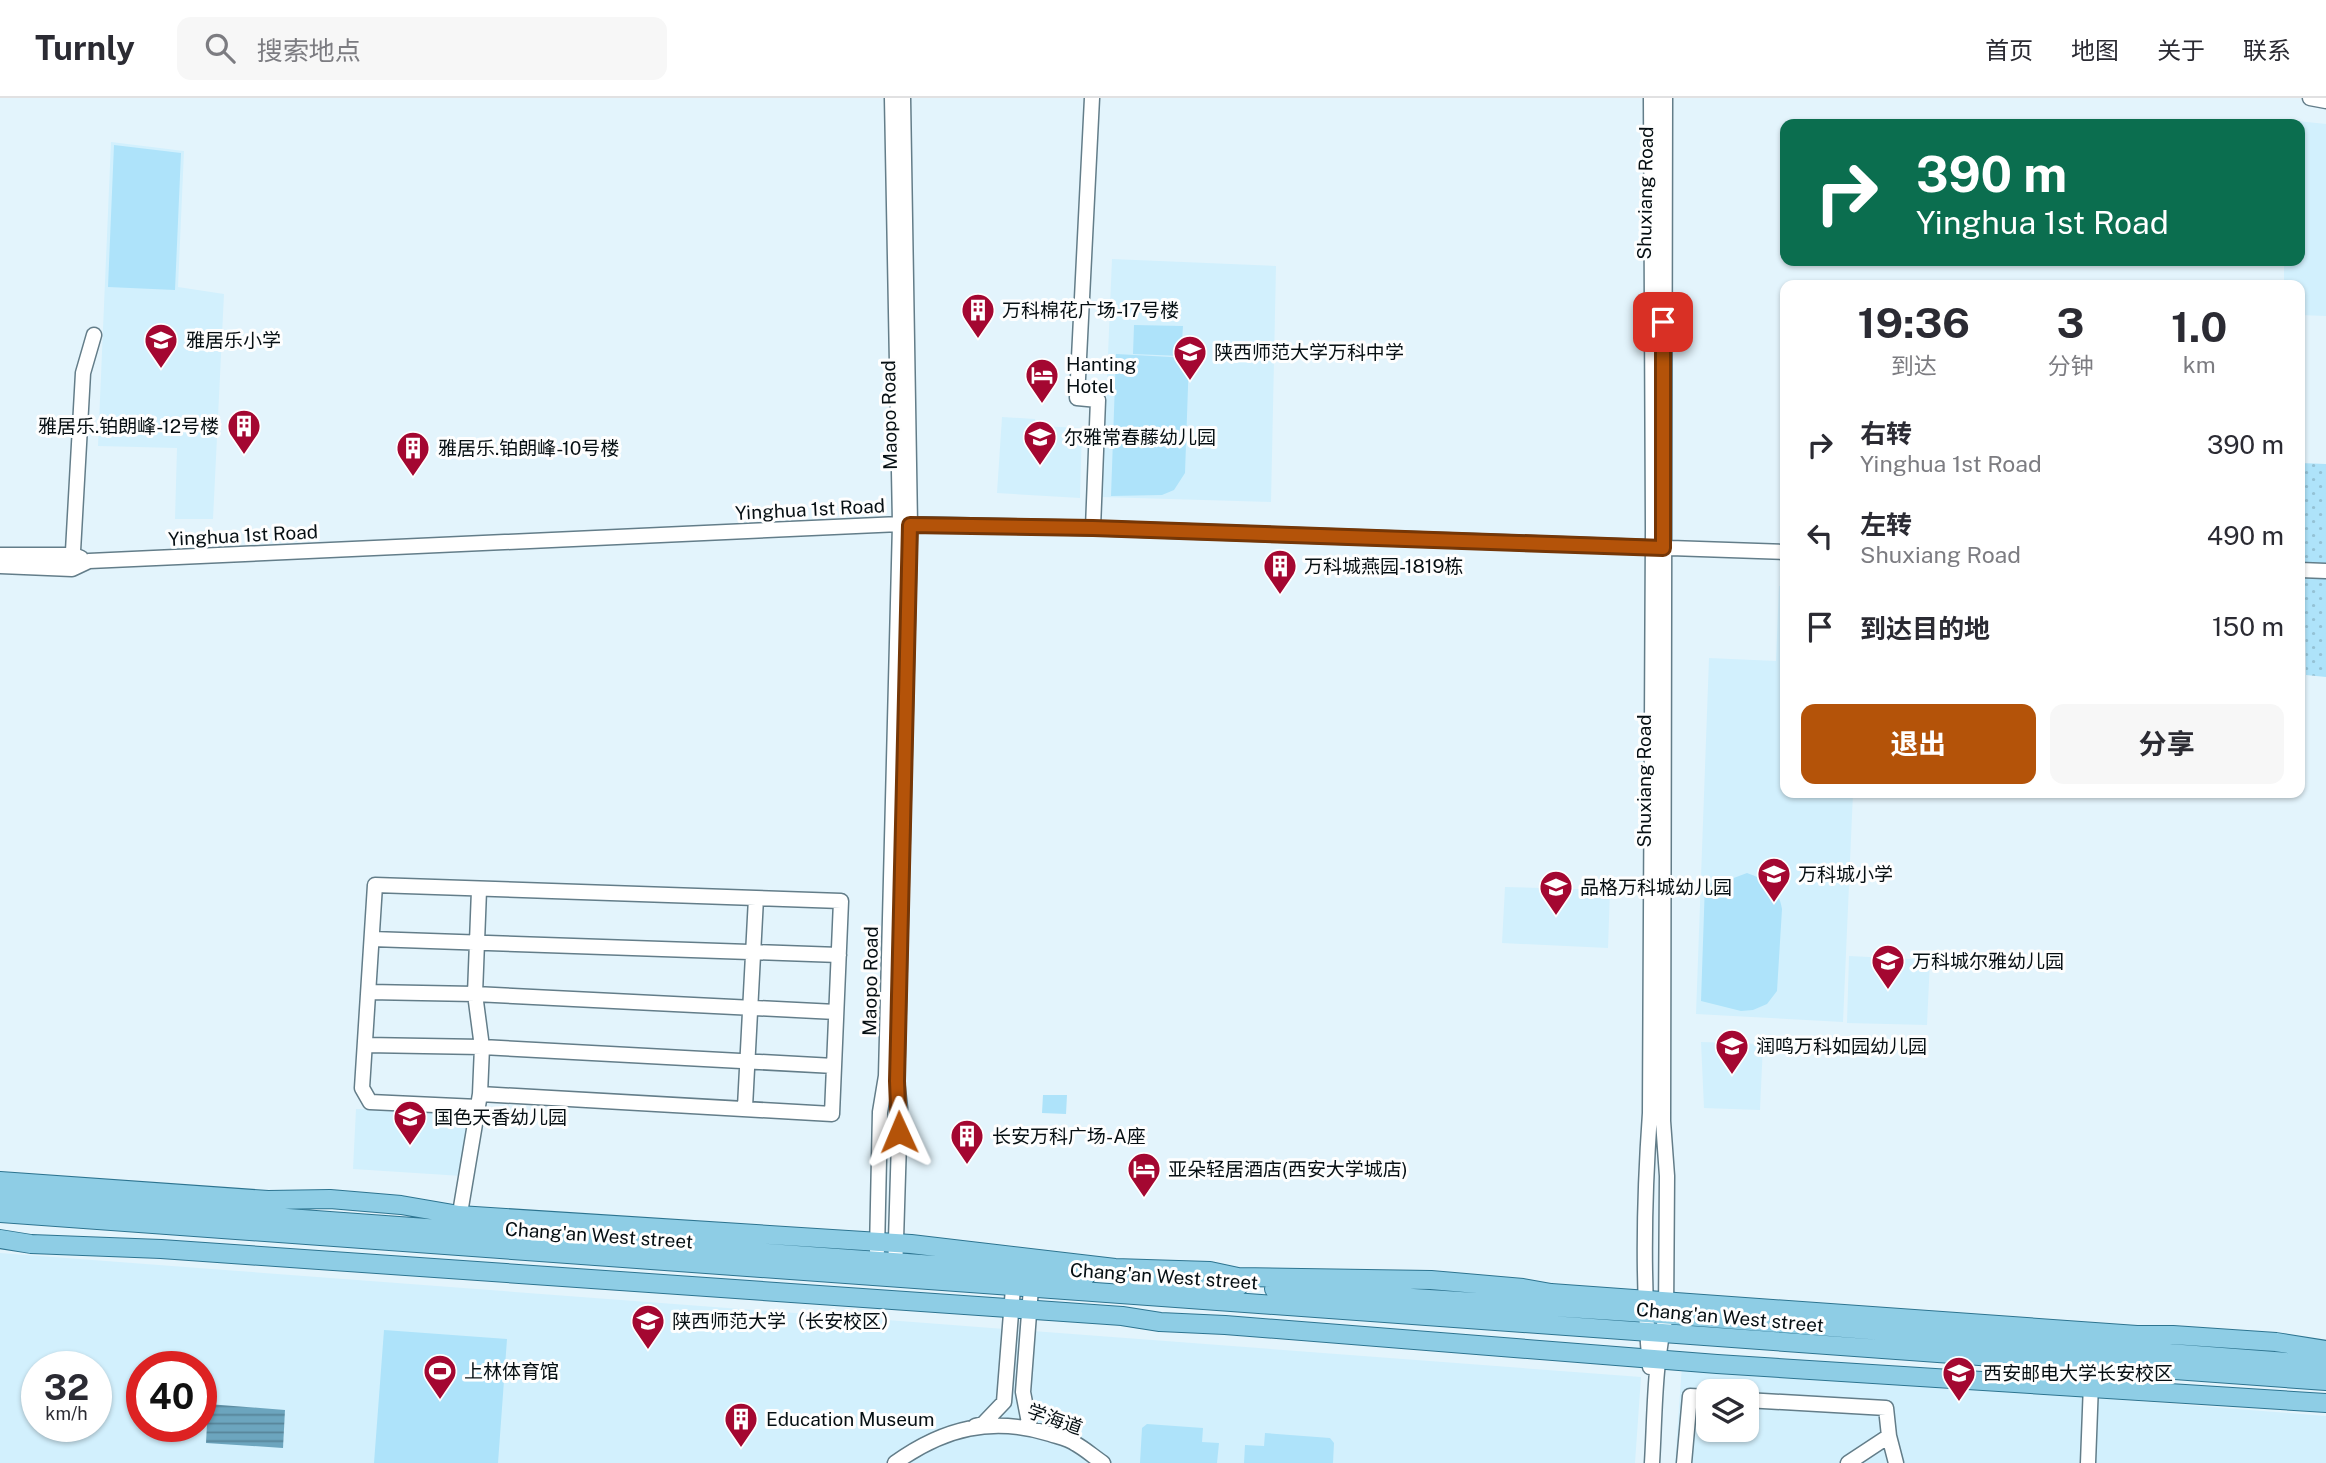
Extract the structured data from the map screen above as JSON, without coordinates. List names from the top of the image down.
{
  "streets": {
    "main road": ["Chang'an West street"],
    "street": [
      "Shuxiang Road",
      "Maopo Road",
      "Yinghua 1st Road",
      "学海道"
    ]
  },
  "crossings": [
    ["Shuxiang Road", "Yinghua 1st Road"],
    ["Shuxiang Road", "Chang'an West street"],
    ["Maopo Road", "Yinghua 1st Road"],
    ["Maopo Road", "Chang'an West street"]
  ],
  "places": {
    "building": [
      "万科棉花广场-17号楼",
      "雅居乐.铂朗峰-12号楼",
      "雅居乐.铂朗峰-10号楼",
      "万科城燕园-1819栋",
      "长安万科广场-A座",
      "Education Museum"
    ],
    "school or university": [
      "雅居乐小学",
      "陕西师范大学万科中学",
      "尔雅常春藤幼儿园",
      "万科城小学",
      "品格万科城幼儿园",
      "万科城尔雅幼儿园",
      "润鸣万科如园幼儿园",
      "国色天香幼儿园",
      "陕西师范大学（长安校区）",
      "西安邮电大学长安校区"
    ],
    "hotel": ["Hanting Hotel", "亚朵轻居酒店(西安大学城店)"],
    "sports": ["上林体育馆"]
  },
  "page": {
    "header": "Turnly",
    "search": "搜索地点",
    "nav": [
      "首页",
      "地图",
      "关于",
      "联系"
    ],
    "turn": ["390 m", "Yinghua 1st Road"],
    "eta": [
      "19:36",
      "到达",
      "3",
      "分钟",
      "1.0",
      "km"
    ],
    "list": [
      {
        "name": "右转",
        "note": "Yinghua 1st Road",
        "value": "390 m"
      },
      {
        "name": "左转",
        "note": "Shuxiang Road",
        "value": "490 m"
      },
      {
        "name": "到达目的地",
        "value": "150 m"
      }
    ],
    "buttons": ["退出", "分享"],
    "speed": "32 km/h",
    "limit": "40"
  }
}
